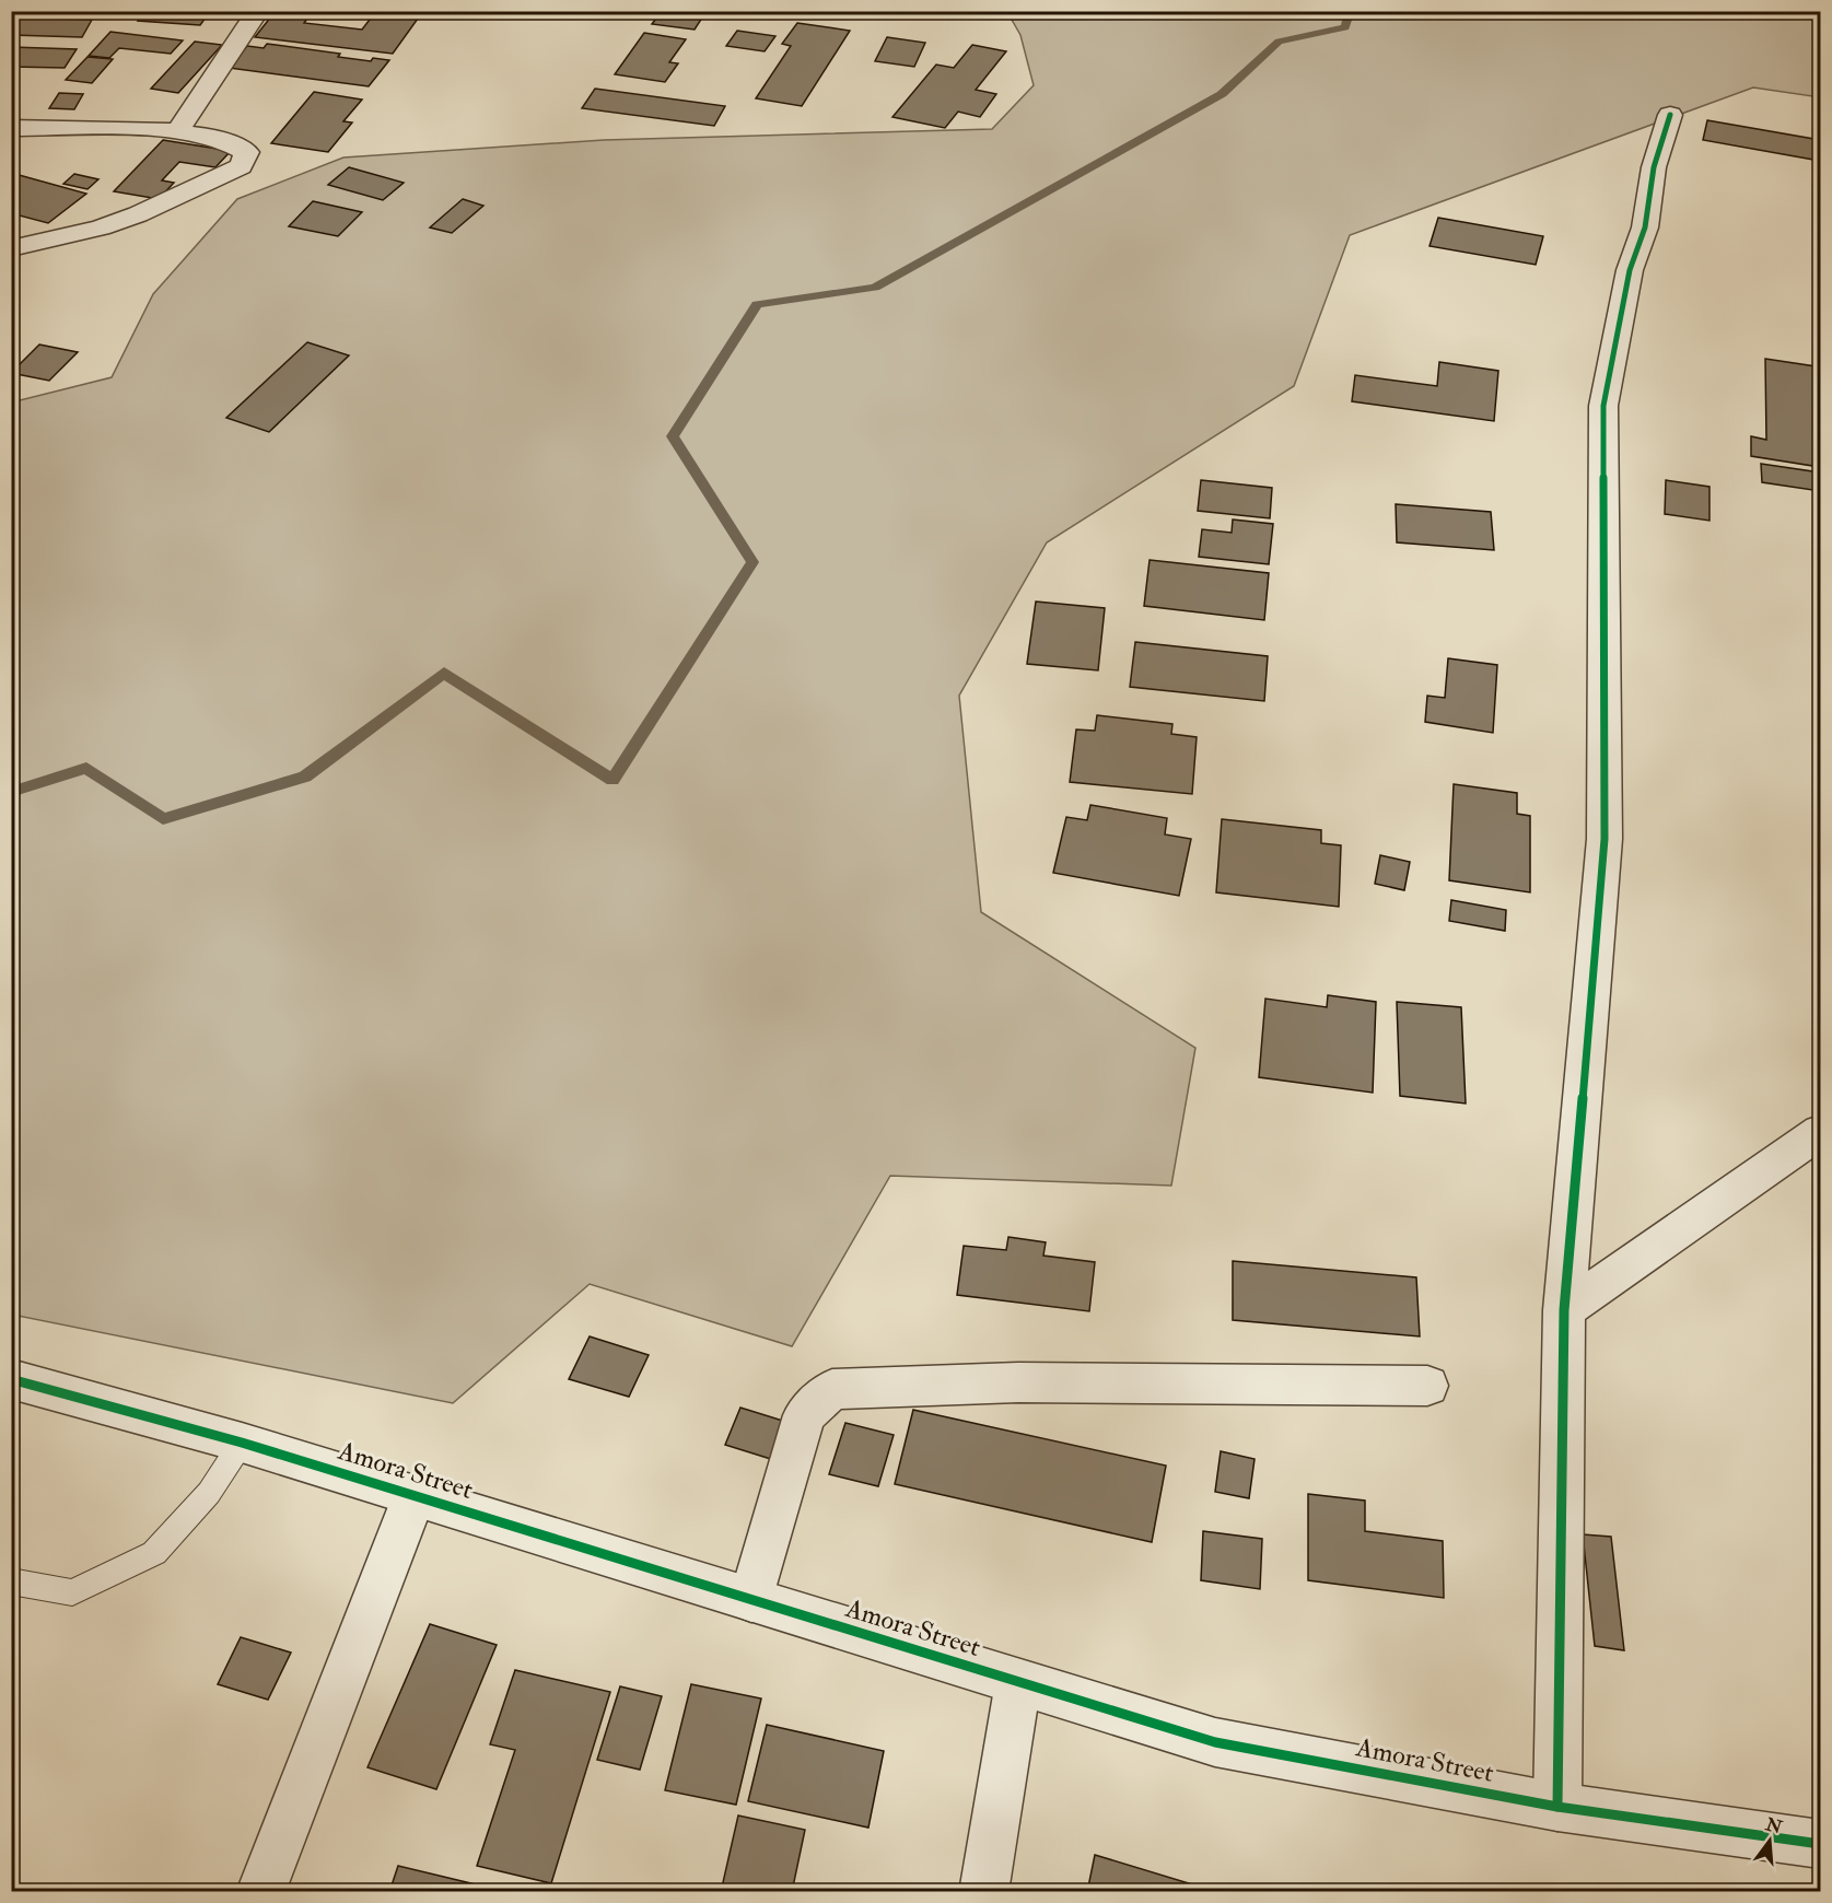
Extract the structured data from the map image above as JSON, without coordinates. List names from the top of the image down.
{
  "streets": {
    "street": ["Amora Street"]
  },
  "north": "top"
}
